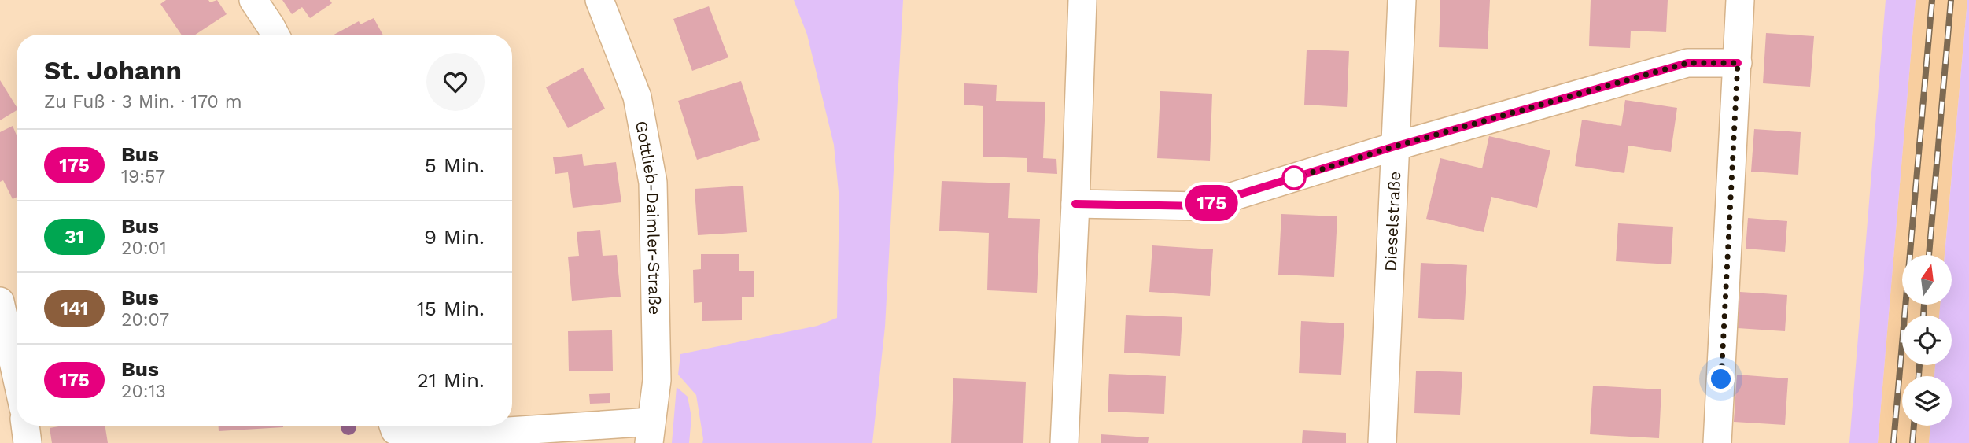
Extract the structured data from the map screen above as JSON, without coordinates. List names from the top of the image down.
{
  "streets": {
    "street": ["Gottlieb-Daimler-Straße", "Dieselstraße"]
  },
  "lines": ["bus line 175"],
  "north": "top",
  "page": {
    "on_map": "175",
    "heading": ["St. Johann", "Zu Fuß · 3 Min. · 170 m"],
    "list": [
      {
        "mark": "175",
        "name": "Bus",
        "note": "19:57",
        "value": "5 Min."
      },
      {
        "mark": "31",
        "name": "Bus",
        "note": "20:01",
        "value": "9 Min."
      },
      {
        "mark": "141",
        "name": "Bus",
        "note": "20:07",
        "value": "15 Min."
      },
      {
        "mark": "175",
        "name": "Bus",
        "note": "20:13",
        "value": "21 Min."
      }
    ]
  }
}
